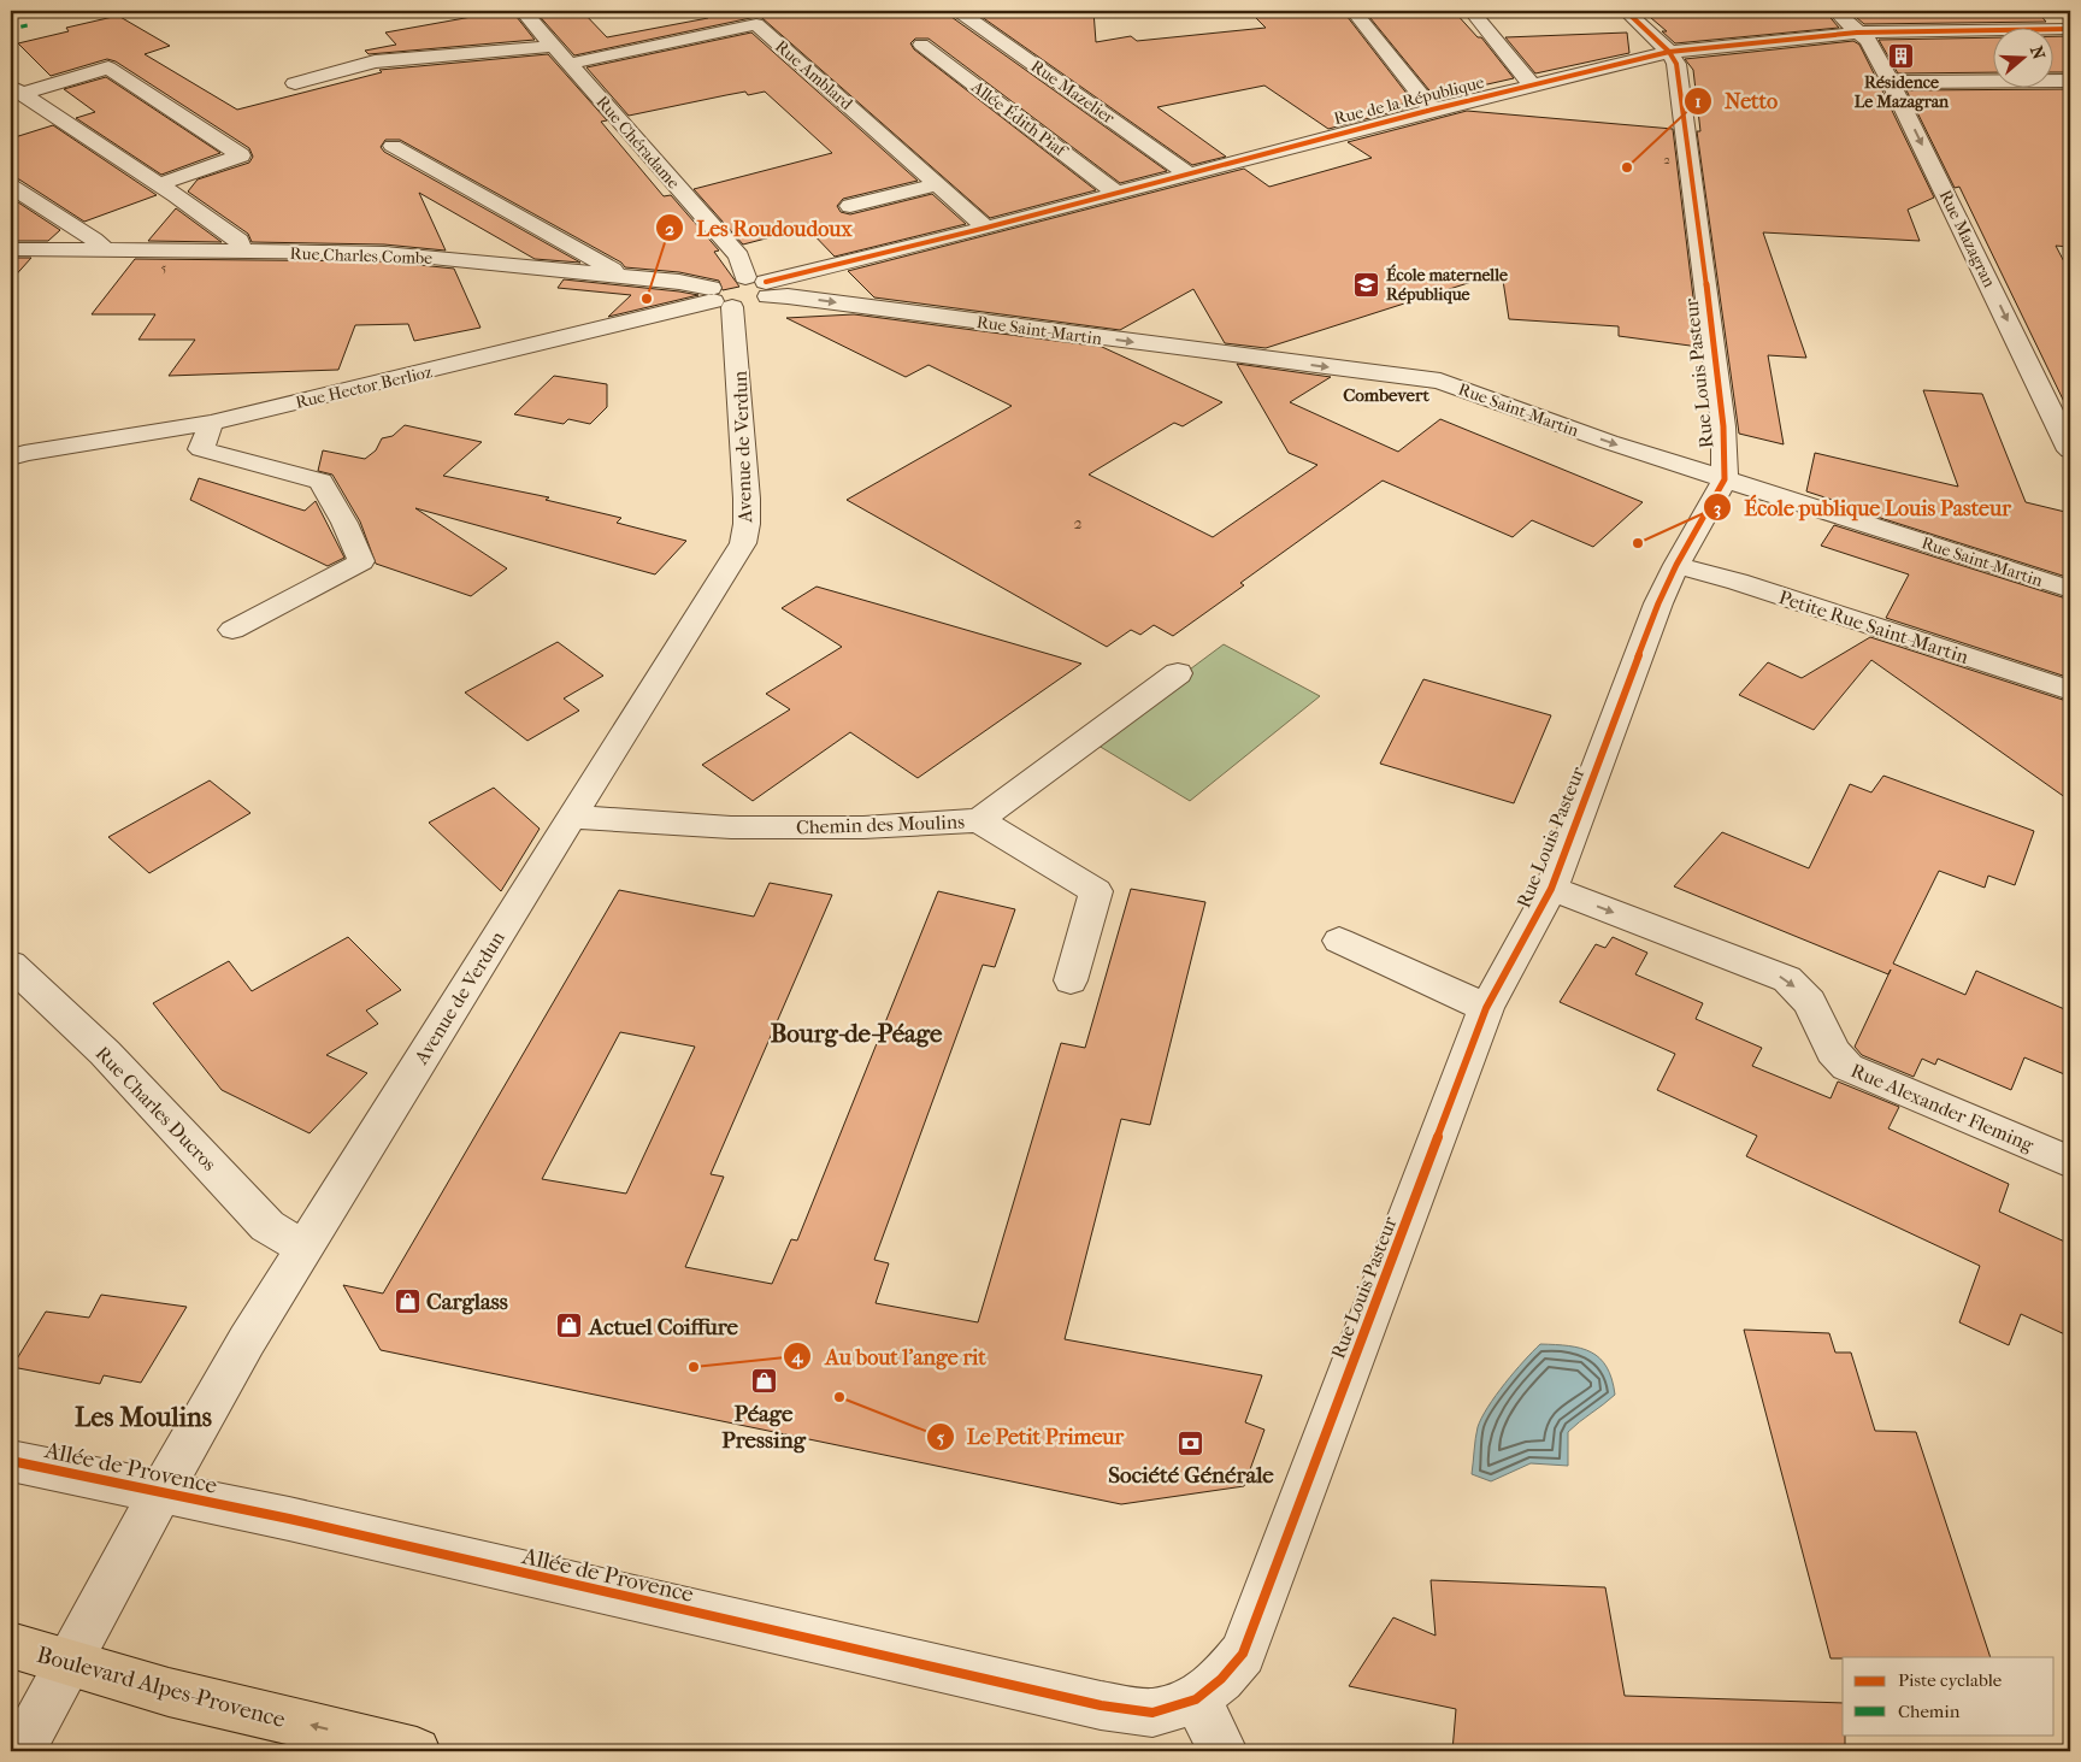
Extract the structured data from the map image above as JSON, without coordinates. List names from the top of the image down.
{
  "streets": {
    "main road": ["Boulevard Alpes-Provence"],
    "street": [
      "Rue Amblard",
      "Rue Mazelier",
      "Rue de la République",
      "Allée Édith Piaf",
      "Rue Chéradame",
      "Rue Mazagran",
      "Rue Charles Combe",
      "Rue Saint-Martin",
      "Rue Louis Pasteur",
      "Rue Hector Berlioz",
      "Avenue de Verdun",
      "Petite Rue Saint-Martin",
      "Chemin des Moulins",
      "Rue Alexander Fleming",
      "Rue Charles Ducros",
      "Allée de Provence"
    ]
  },
  "crossings": [
    ["Rue Amblard", "Rue de la République"],
    ["Rue Amblard", "Rue Chéradame"],
    ["Rue Mazelier", "Rue de la République"],
    ["Rue de la République", "Allée Édith Piaf"],
    ["Rue de la République", "Rue Chéradame"],
    ["Rue de la République", "Rue Mazagran"],
    ["Rue de la République", "Rue Charles Combe"],
    ["Rue de la République", "Rue Saint-Martin"],
    ["Rue de la République", "Rue Louis Pasteur"],
    ["Rue de la République", "Rue Hector Berlioz"],
    ["Rue de la République", "Avenue de Verdun"],
    ["Rue Chéradame", "Rue Charles Combe"],
    ["Rue Chéradame", "Rue Saint-Martin"],
    ["Rue Chéradame", "Rue Hector Berlioz"],
    ["Rue Chéradame", "Avenue de Verdun"],
    ["Rue Charles Combe", "Rue Saint-Martin"],
    ["Rue Charles Combe", "Rue Hector Berlioz"],
    ["Rue Charles Combe", "Avenue de Verdun"],
    ["Rue Saint-Martin", "Rue Louis Pasteur"],
    ["Rue Saint-Martin", "Rue Hector Berlioz"],
    ["Rue Saint-Martin", "Avenue de Verdun"],
    ["Rue Louis Pasteur", "Petite Rue Saint-Martin"],
    ["Rue Louis Pasteur", "Rue Alexander Fleming"],
    ["Rue Louis Pasteur", "Allée de Provence"],
    ["Rue Hector Berlioz", "Avenue de Verdun"],
    ["Avenue de Verdun", "Chemin des Moulins"],
    ["Avenue de Verdun", "Rue Charles Ducros"],
    ["Avenue de Verdun", "Allée de Provence"],
    ["Avenue de Verdun", "Boulevard Alpes-Provence"]
  ],
  "one_way": [
    "Rue Mazagran",
    "Rue Saint-Martin",
    "Rue Alexander Fleming",
    "Boulevard Alpes-Provence"
  ],
  "districts": ["Combevert", "Bourg-de-Péage", "Les Moulins"],
  "places": {
    "building": ["Résidence Le Mazagran"],
    "other": [
      "Netto",
      "Les Roudoudoux",
      "École publique Louis Pasteur",
      "Au bout l'ange rit",
      "Le Petit Primeur"
    ],
    "school or university": ["École maternelle République"],
    "shop": ["Carglass", "Actuel Coiffure", "Péage Pressing"],
    "bank": ["Société Générale"]
  },
  "house_numbers": ["2", "5", "2"],
  "legend": ["Piste cyclable", "Chemin"],
  "north": "right"
}
